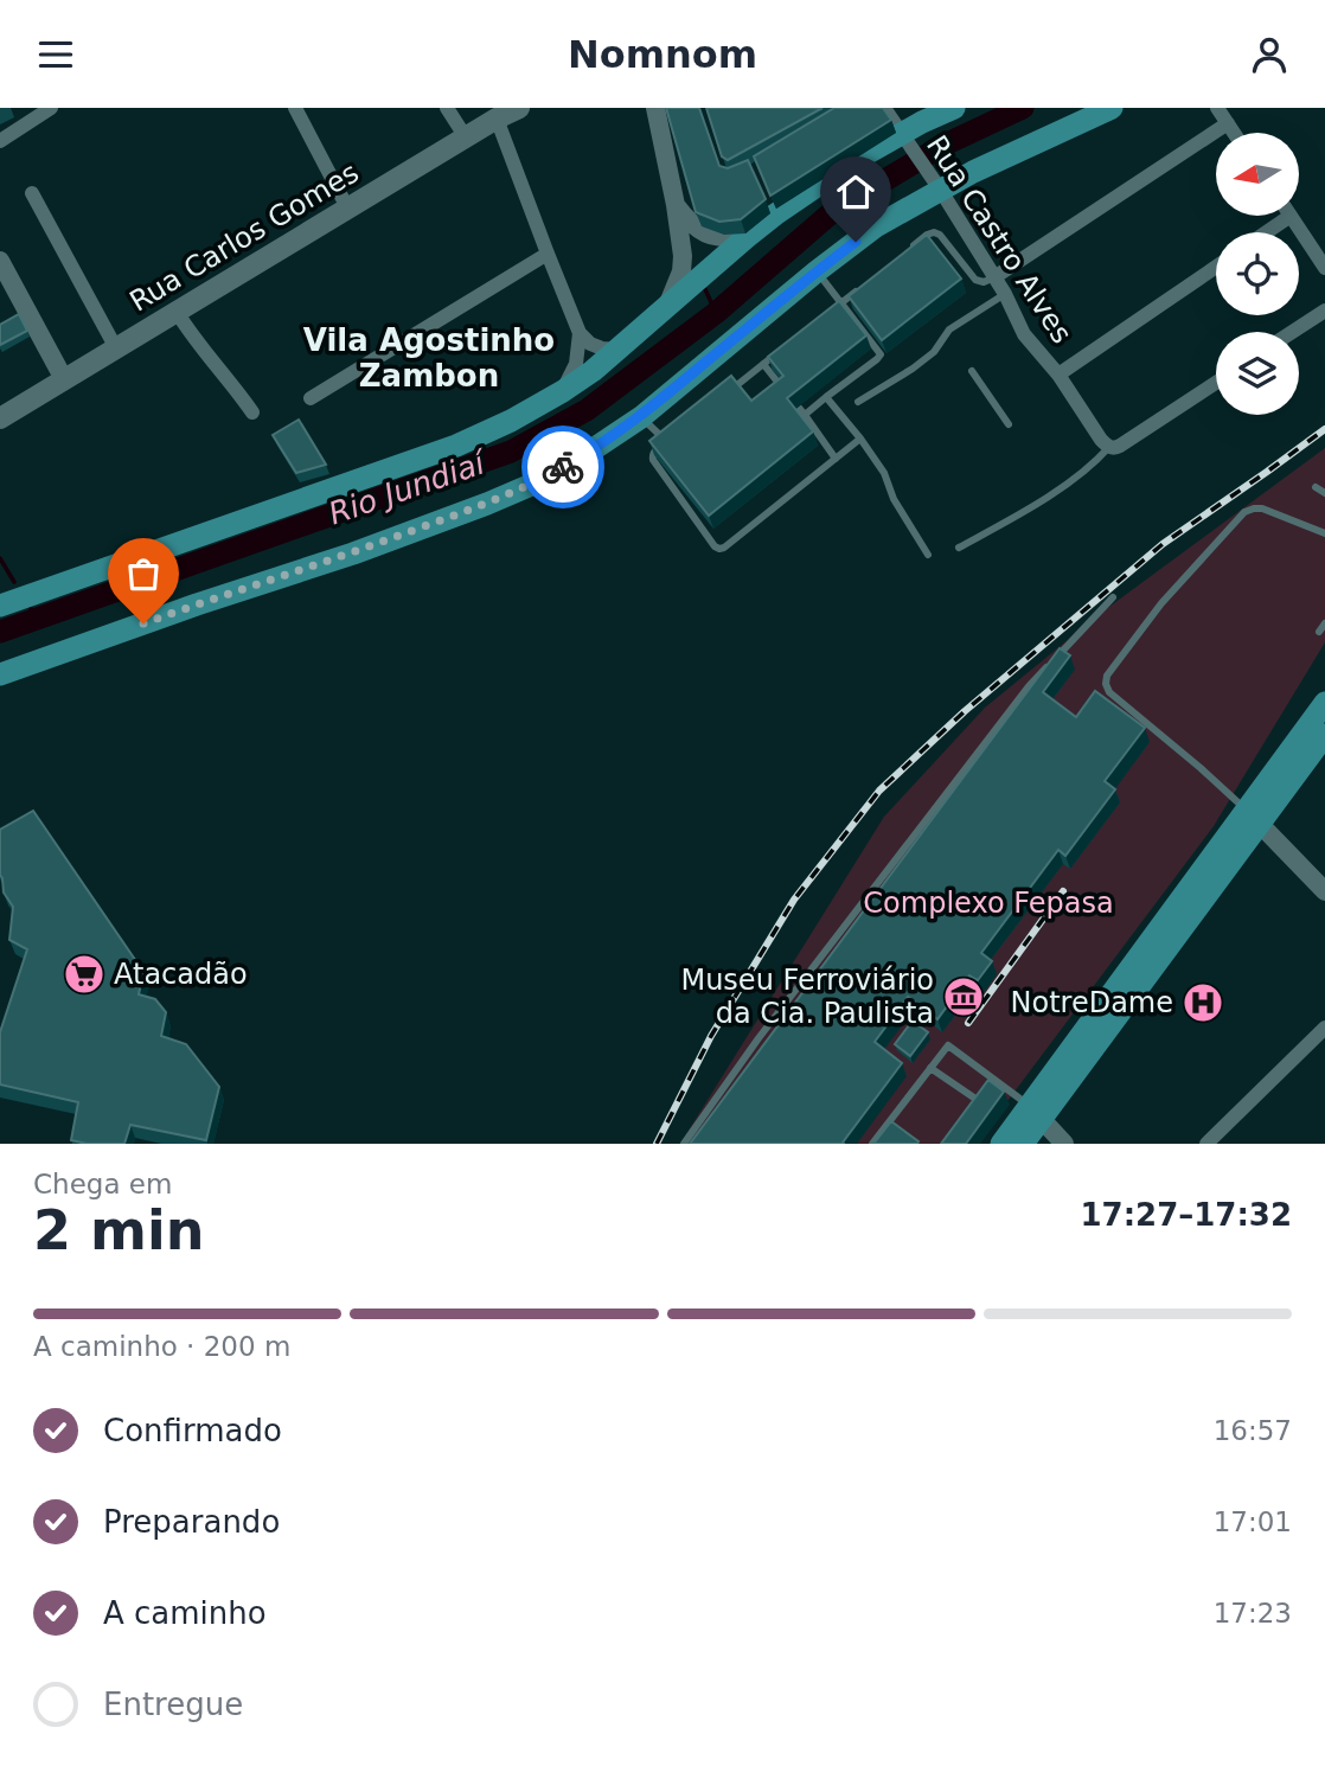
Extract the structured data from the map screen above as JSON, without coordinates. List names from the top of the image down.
{
  "streets": {
    "main road": ["Rua Carlos Gomes"],
    "street": ["Rua Castro Alves"]
  },
  "districts": ["Vila Agostinho Zambon"],
  "water": ["Rio Jundiaí"],
  "parks": ["Complexo Fepasa"],
  "places": {
    "supermarket": ["Atacadão"],
    "museum": ["Museu Ferroviário da Cia. Paulista"],
    "hospital": ["NotreDame"]
  },
  "north": "left",
  "page": {
    "header": "Nomnom",
    "heading": ["2 min", "Chega em", "17:27–17:32"],
    "bar": "A caminho · 200 m",
    "list": [
      ["Confirmado", "16:57"],
      ["Preparando", "17:01"],
      ["A caminho", "17:23"],
      "Entregue"
    ]
  }
}
